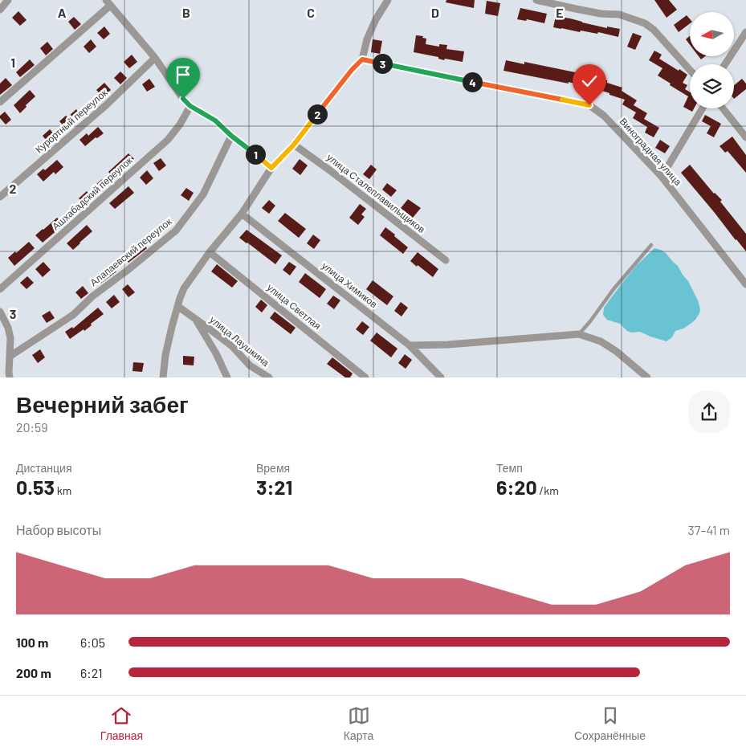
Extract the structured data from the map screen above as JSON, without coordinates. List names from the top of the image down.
{
  "streets": {
    "street": [
      "Курортный переулок",
      "Виноградная улица",
      "Ашхабадский переулок",
      "улица Сталеплавильщиков",
      "Алапаевский переулок",
      "улица Химиков",
      "улица Светлая",
      "улица Лаушкина"
    ]
  },
  "north": "left",
  "page": {
    "pins": [
      "3",
      "4",
      "2",
      "1"
    ],
    "heading": ["Вечерний забег", "20:59"],
    "stats": [
      ["Дистанция", "0.53 km"],
      ["Время", "3:21"],
      ["Темп", "6:20 /km"]
    ],
    "chart": ["Набор высоты", "37–41 m"],
    "list": [
      {
        "name": "100 m",
        "note": "6:05"
      },
      {
        "name": "200 m",
        "note": "6:21"
      }
    ],
    "tabs": ["Главная", "Карта", "Сохранённые"]
  },
  "grid": {
    "columns": [
      "A",
      "B",
      "C",
      "D",
      "E"
    ],
    "rows": ["1", "2", "3"]
  }
}
